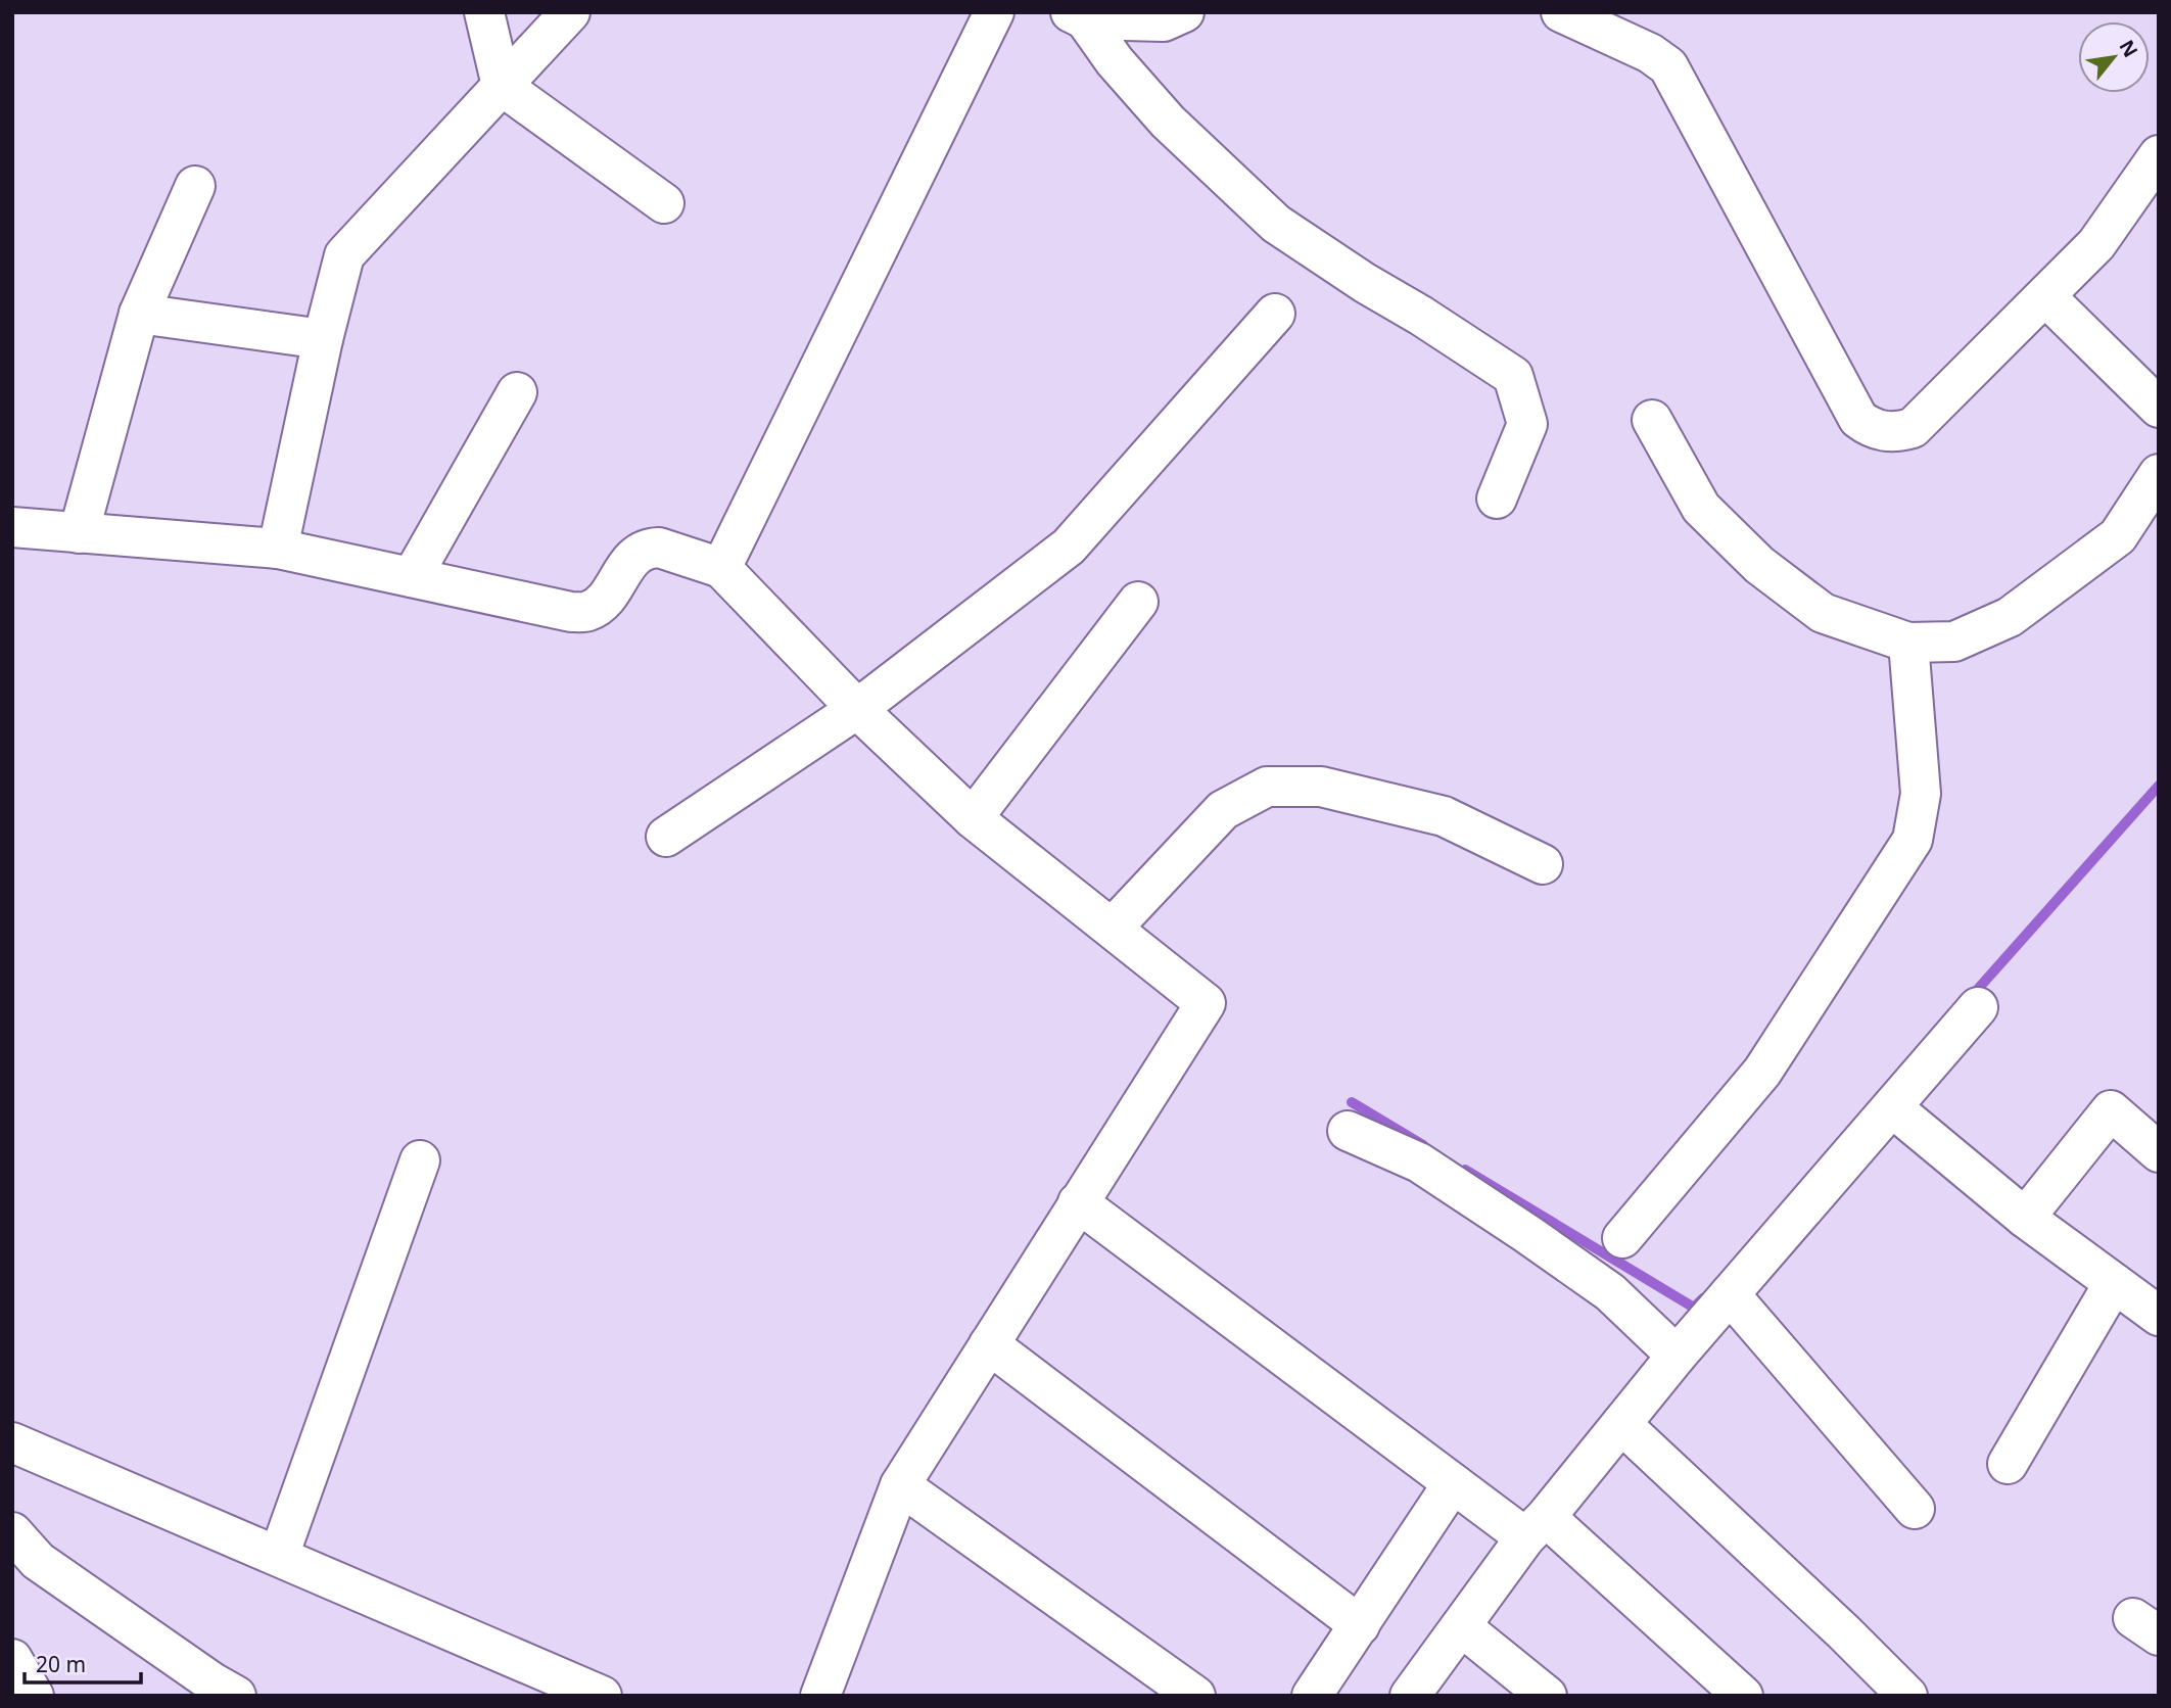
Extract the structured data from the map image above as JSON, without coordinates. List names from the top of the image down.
{
  "scale_bar": "20 m",
  "north": "top right"
}
